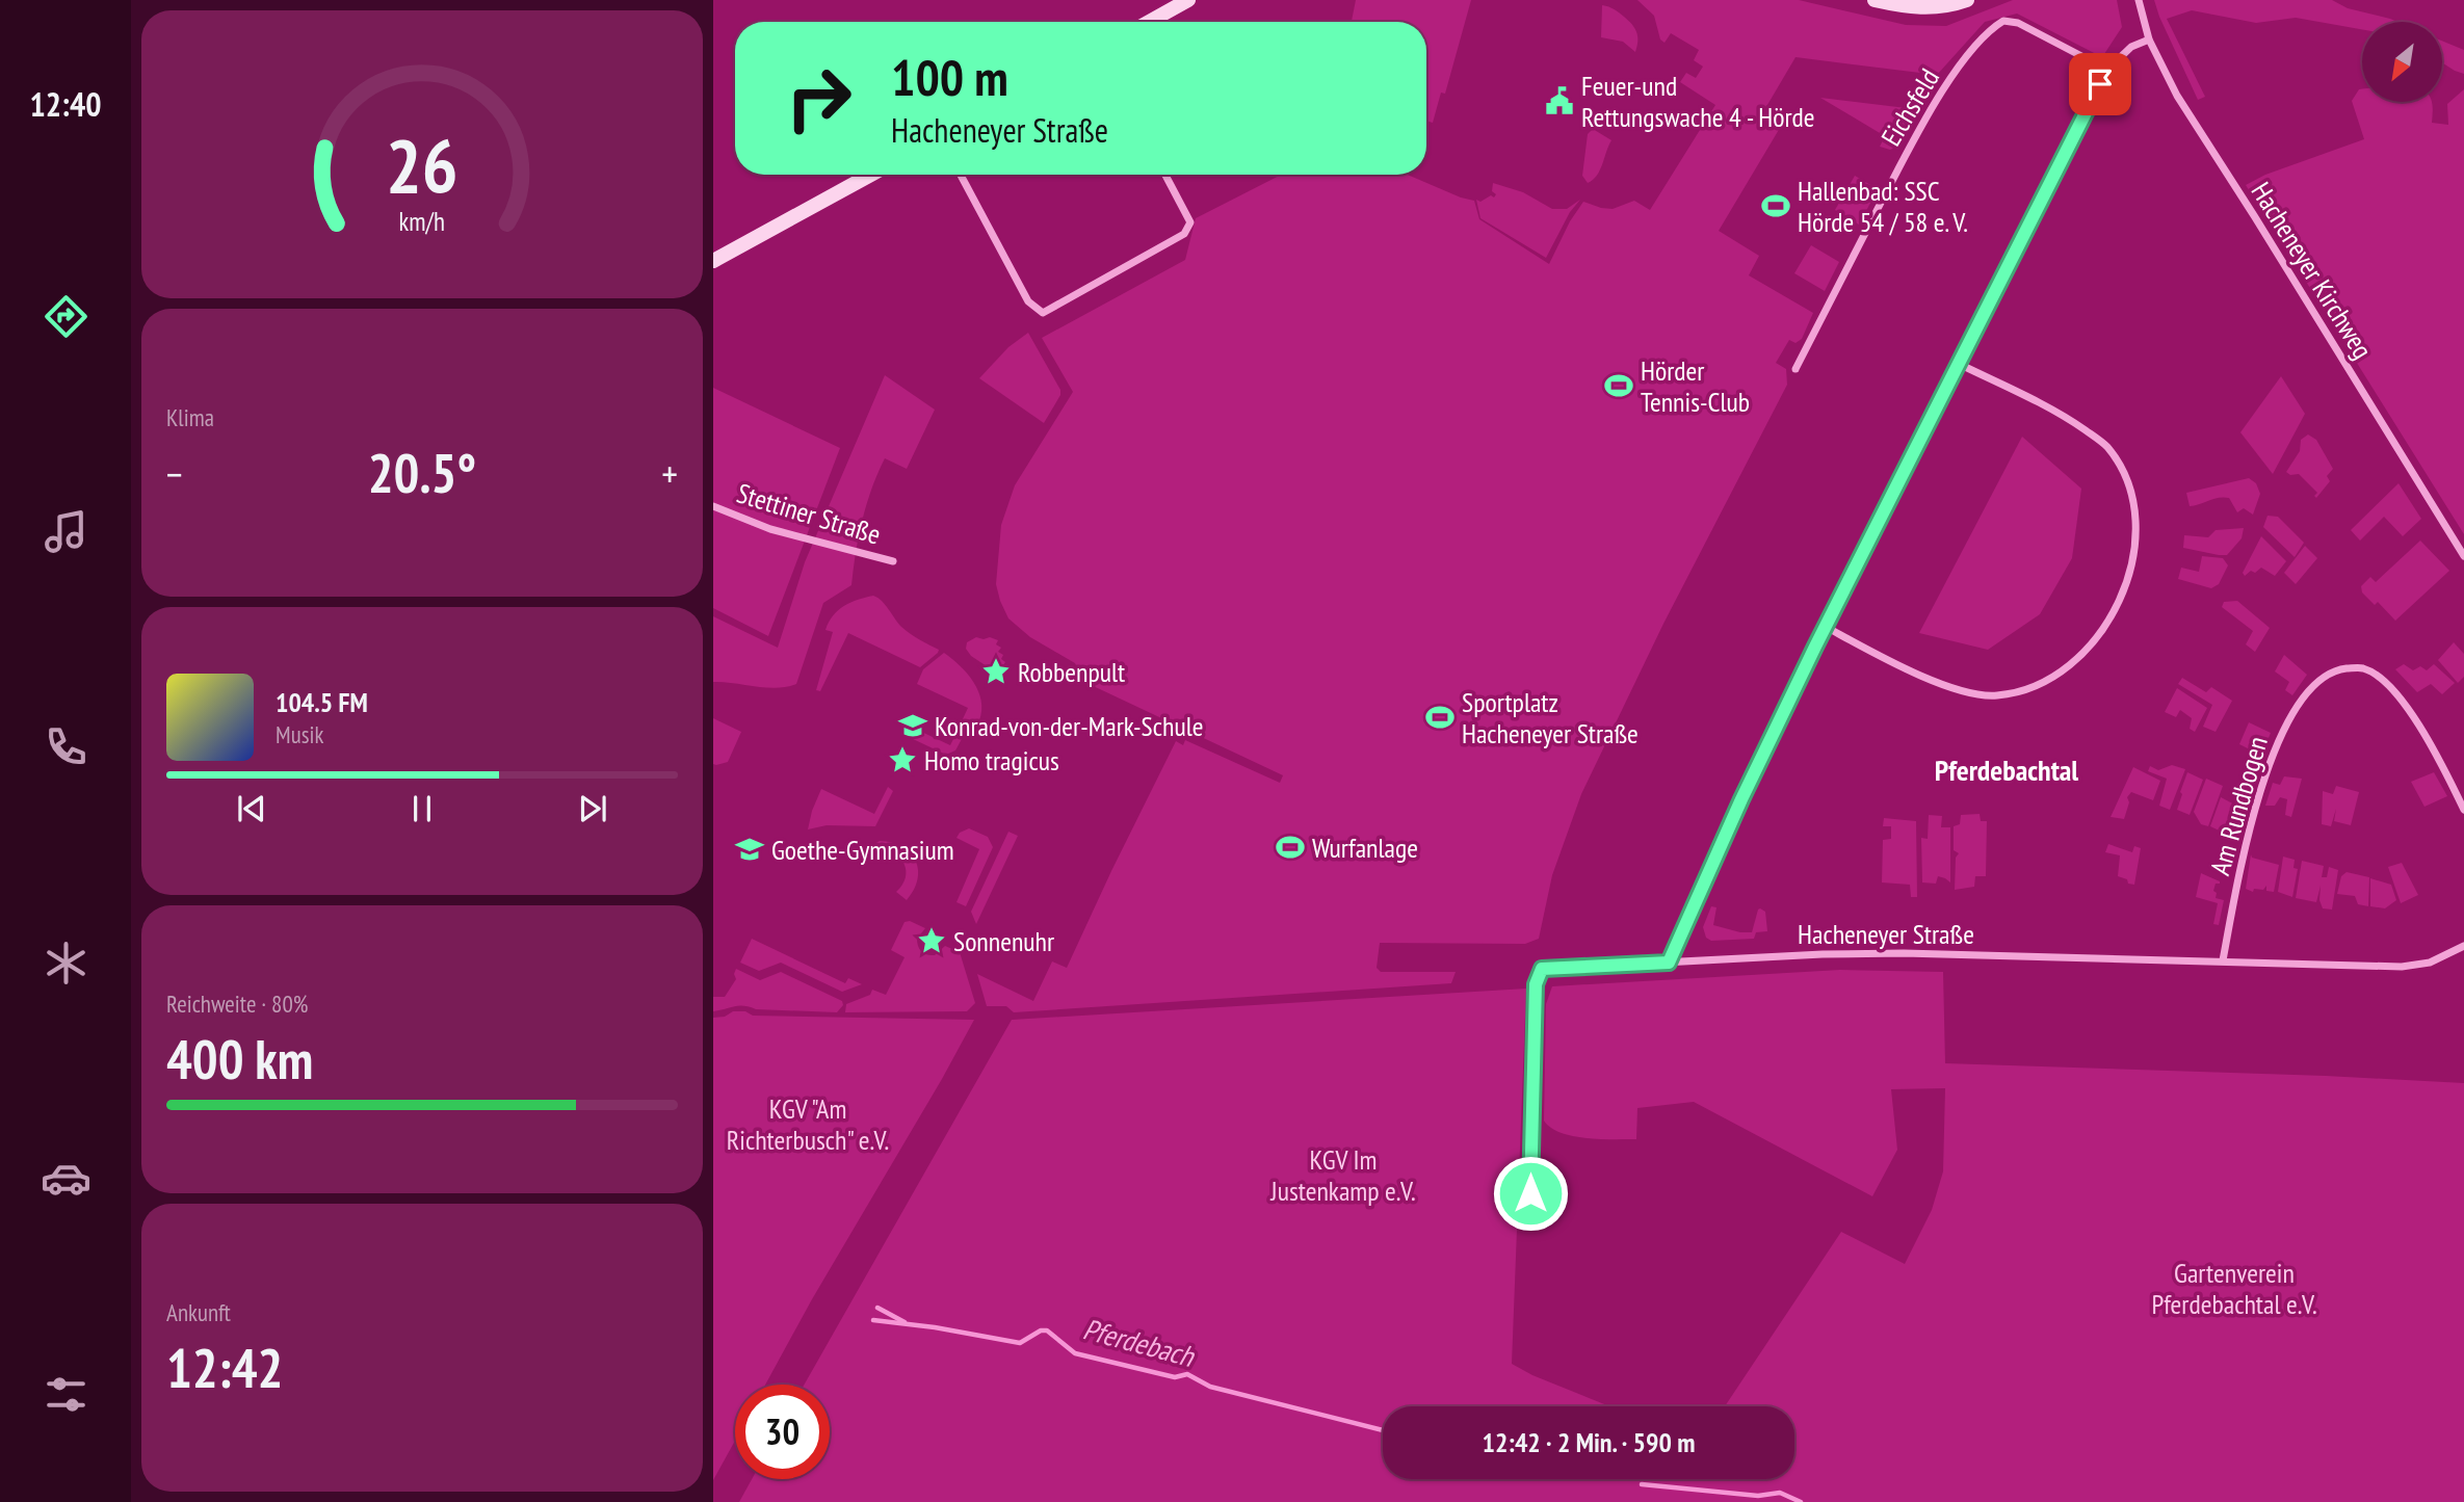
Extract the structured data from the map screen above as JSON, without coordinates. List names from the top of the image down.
{
  "streets": {
    "street": [
      "Eichsfeld",
      "Hacheneyer Kirchweg",
      "Stettiner Straße",
      "Am Rundbogen",
      "Hacheneyer Straße"
    ]
  },
  "crossings": [
    ["Am Rundbogen", "Hacheneyer Straße"]
  ],
  "districts": ["Pferdebachtal"],
  "water": ["Pferdebach"],
  "parks": ["KGV \"Am Richterbusch\" e.V.", "KGV Im Justenkamp e.V.", "Gartenverein Pferdebachtal e.V."],
  "places": {
    "public building": ["Feuer-und Rettungswache 4 - Hörde"],
    "sports": [
      "Hallenbad: SSC Hörde 54 / 58 e. V.",
      "Hörder Tennis-Club",
      "Sportplatz Hacheneyer Straße",
      "Wurfanlage"
    ],
    "place": ["Robbenpult", "Homo tragicus", "Sonnenuhr"],
    "school or university": ["Konrad-von-der-Mark-Schule", "Goethe-Gymnasium"]
  },
  "north": "bottom left",
  "page": {
    "tabs": "12:40",
    "turn": ["100 m", "Hacheneyer Straße"],
    "tile": [
      "Klima",
      ["Reichweite · 80%", "400 km"],
      ["Ankunft", "12:42"]
    ],
    "heat": ["−", "20.5°", "+"],
    "song": ["104.5 FM", "Musik"],
    "limit": "30",
    "trip": "12:42 · 2 Min. · 590 m",
    "gauge": ["26", "km/h"]
  }
}
